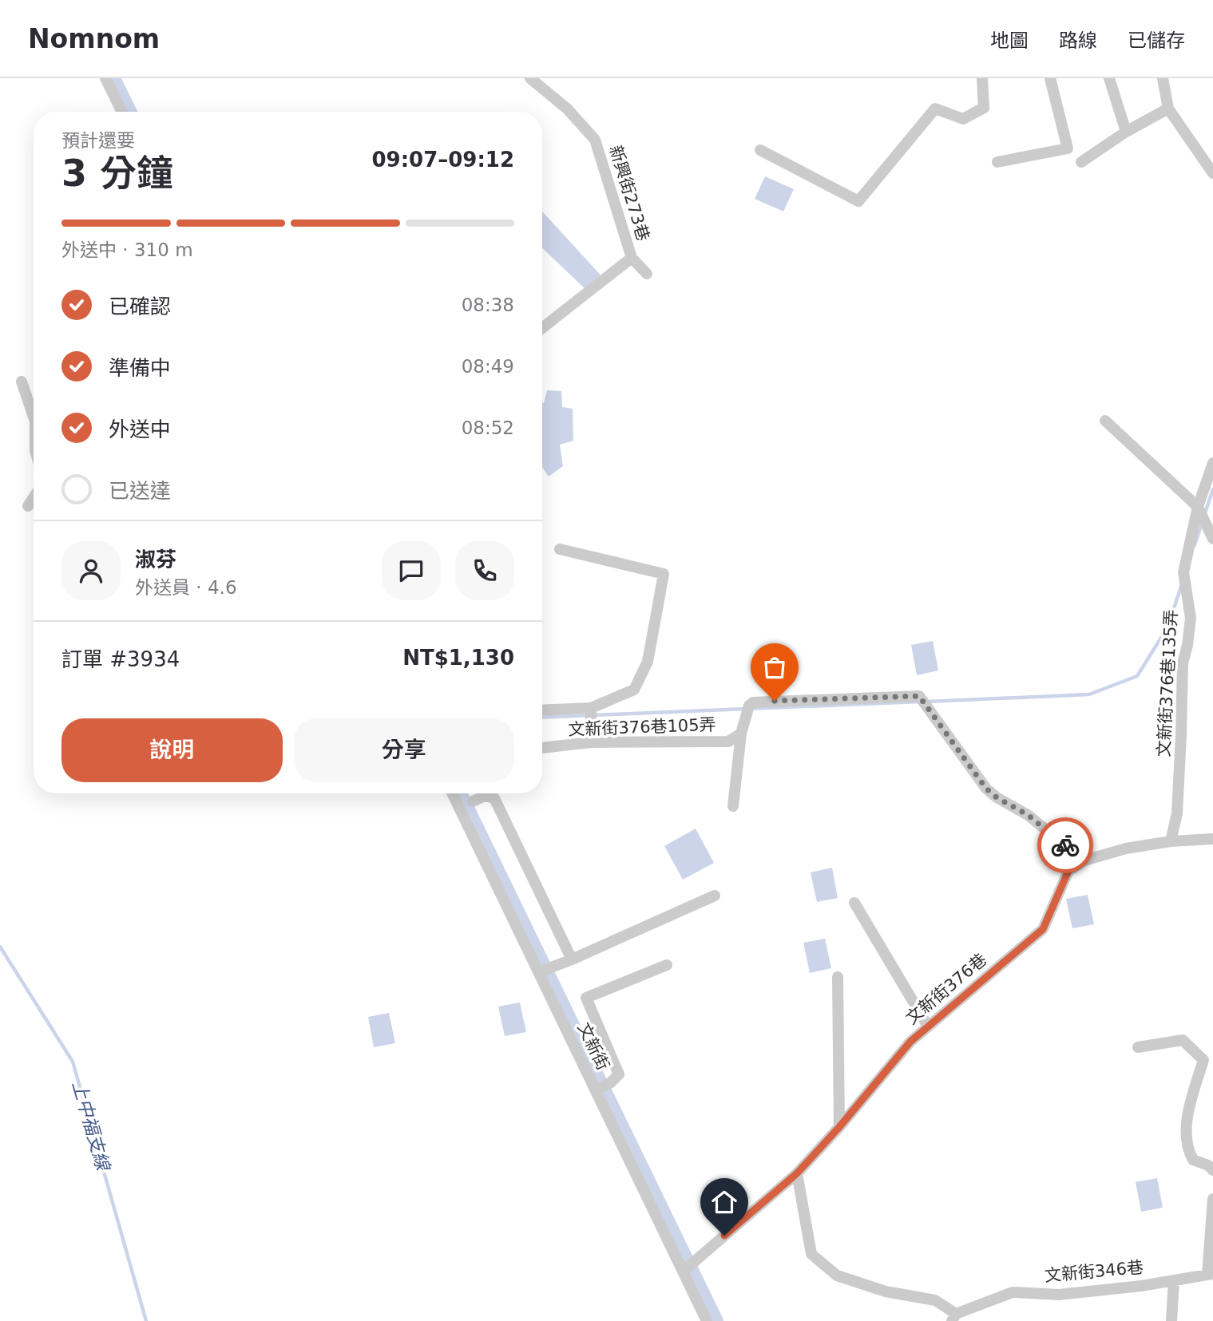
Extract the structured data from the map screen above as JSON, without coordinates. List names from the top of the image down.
{
  "streets": {
    "street": [
      "新興街273巷",
      "文新街376巷135弄",
      "文新街376巷105弄",
      "文新街376巷",
      "文新街",
      "文新街346巷"
    ]
  },
  "crossings": [
    ["文新街376巷135弄", "文新街376巷"],
    ["文新街376巷105弄", "文新街376巷"],
    ["文新街376巷", "文新街"]
  ],
  "water": ["上中福支線"],
  "page": {
    "header": "Nomnom",
    "nav": ["地圖", "路線", "已儲存"],
    "heading": ["3 分鐘", "預計還要", "09:07–09:12"],
    "panel": [
      "淑芬",
      "外送員 · 4.6",
      "訂單 #3934",
      "NT$1,130"
    ],
    "bar": "外送中 · 310 m",
    "list": [
      ["已確認", "08:38"],
      ["準備中", "08:49"],
      ["外送中", "08:52"],
      "已送達"
    ],
    "buttons": ["說明", "分享"]
  }
}
